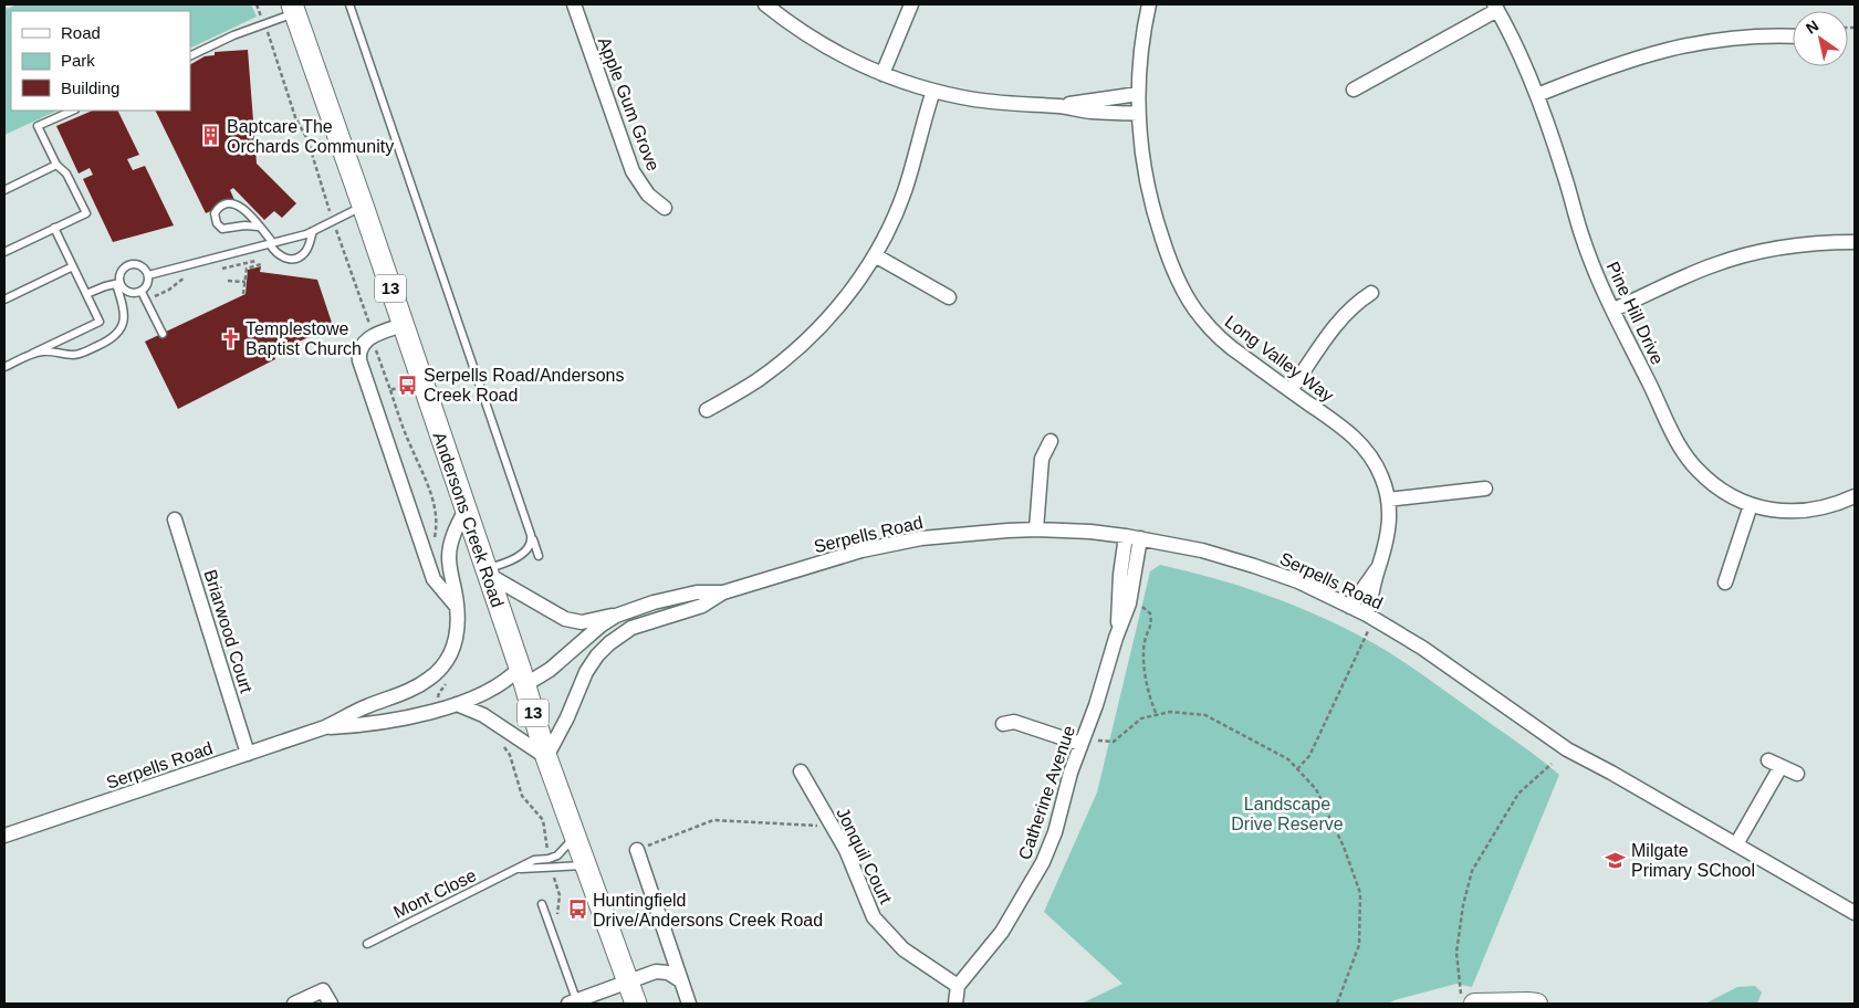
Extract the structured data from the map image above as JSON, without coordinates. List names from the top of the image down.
{
  "streets": {
    "main road": ["13", "Andersons Creek Road"],
    "street": [
      "Apple Gum Grove",
      "Pine Hill Drive",
      "Long Valley Way",
      "Serpells Road",
      "Briarwood Court",
      "Catherine Avenue",
      "Jonquil Court"
    ],
    "lane": ["Mont Close"]
  },
  "crossings": [
    ["Long Valley Way", "Serpells Road"],
    ["Andersons Creek Road", "Serpells Road"],
    ["Andersons Creek Road", "Mont Close"],
    ["Serpells Road", "Briarwood Court"],
    ["Serpells Road", "Catherine Avenue"],
    ["Catherine Avenue", "Jonquil Court"]
  ],
  "parks": ["Landscape Drive Reserve"],
  "places": {
    "building": ["Baptcare The Orchards Community"],
    "church": ["Templestowe Baptist Church"],
    "bus stop": ["Serpells Road/Andersons Creek Road", "Huntingfield Drive/Andersons Creek Road"],
    "school or university": ["Milgate Primary SChool"]
  },
  "legend": ["Road", "Park", "Building"],
  "north": "top left"
}
